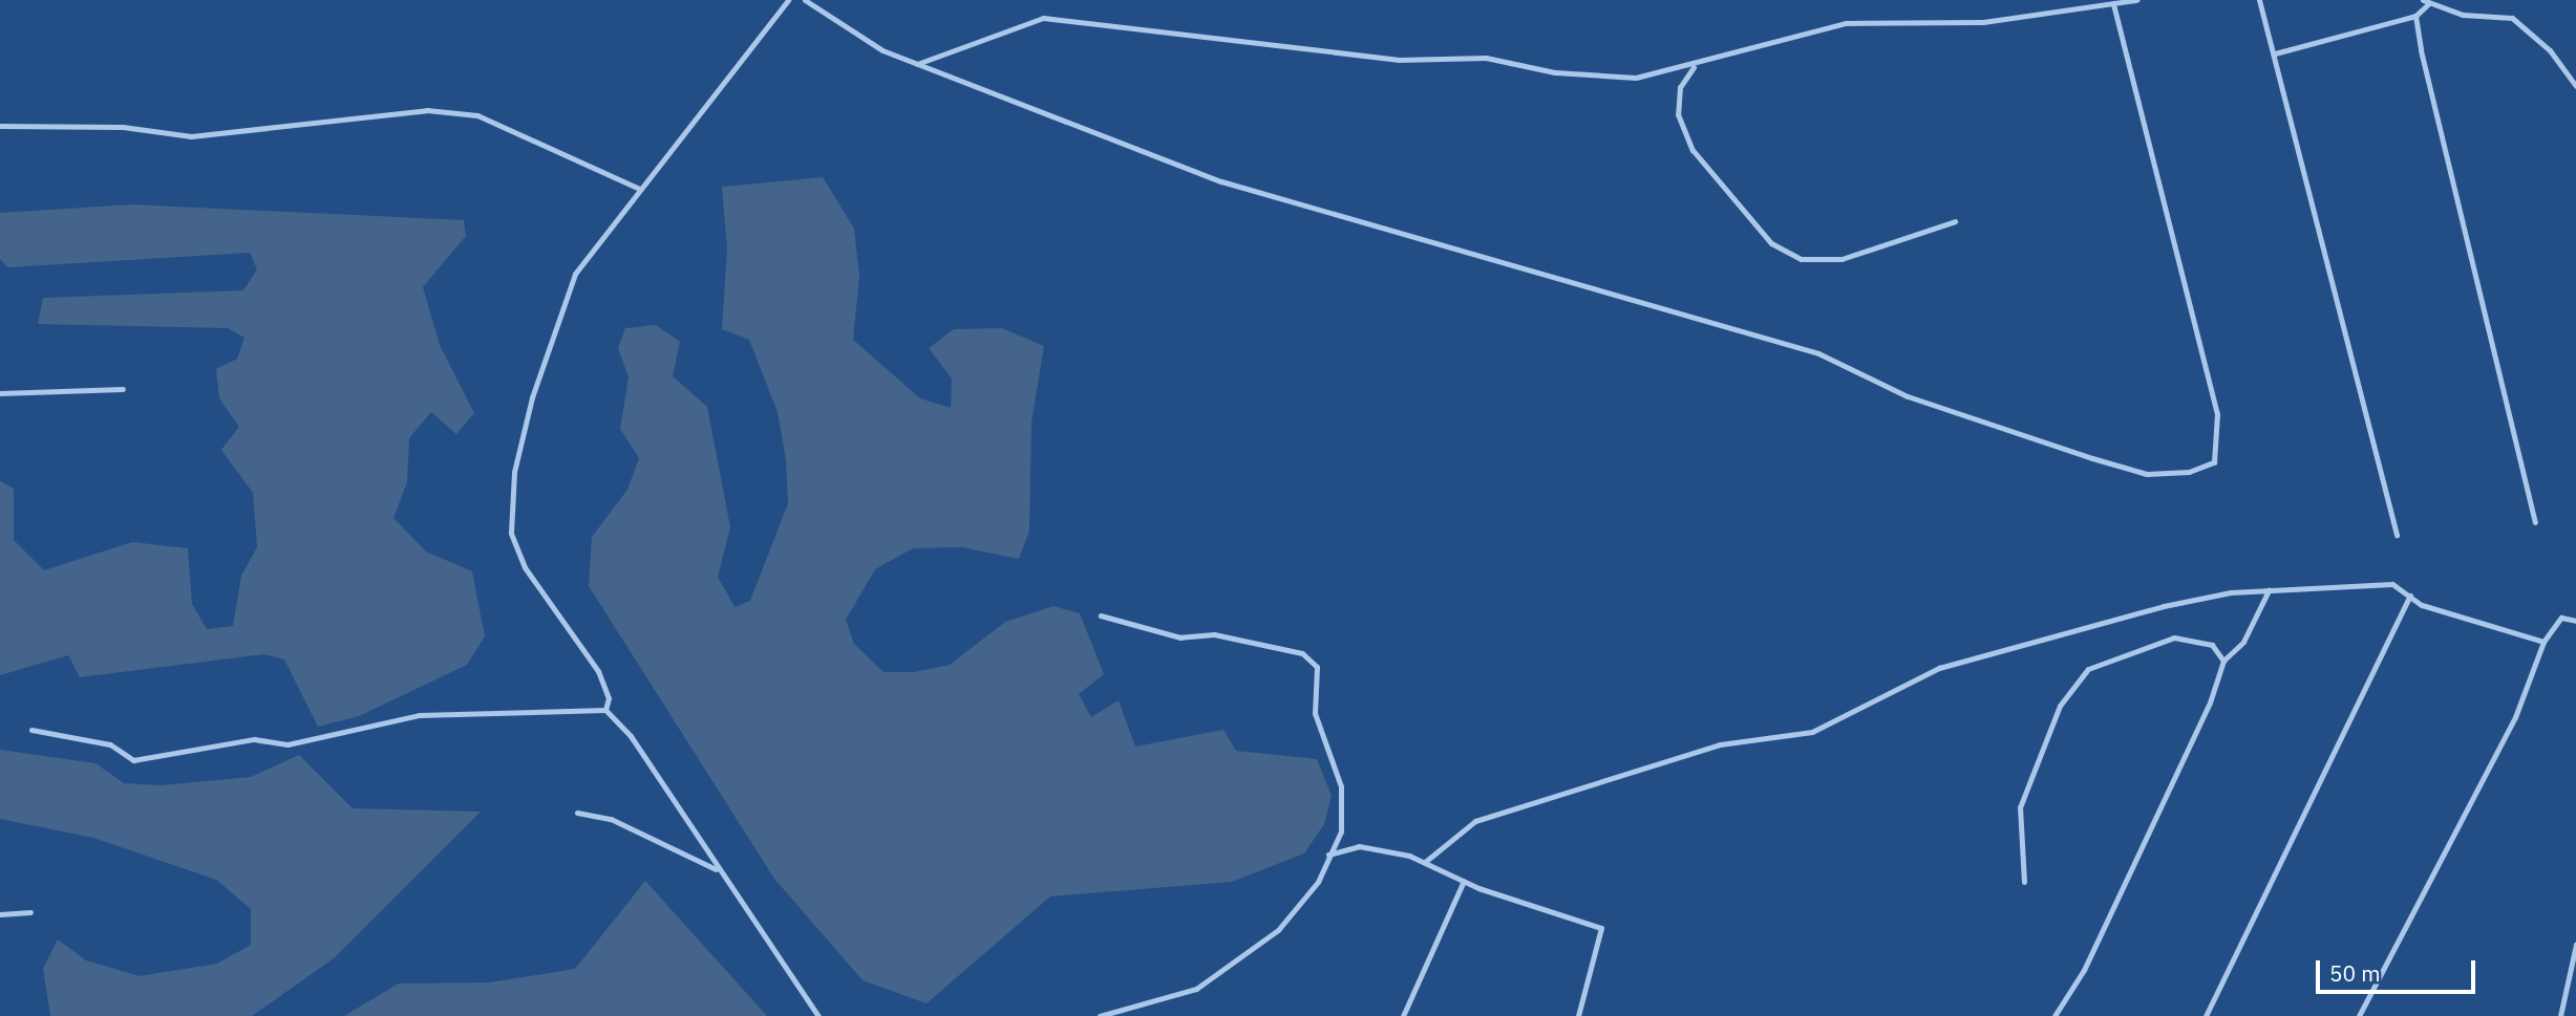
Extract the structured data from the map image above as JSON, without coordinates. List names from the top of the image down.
{
  "scale_bar": "50 m"
}
